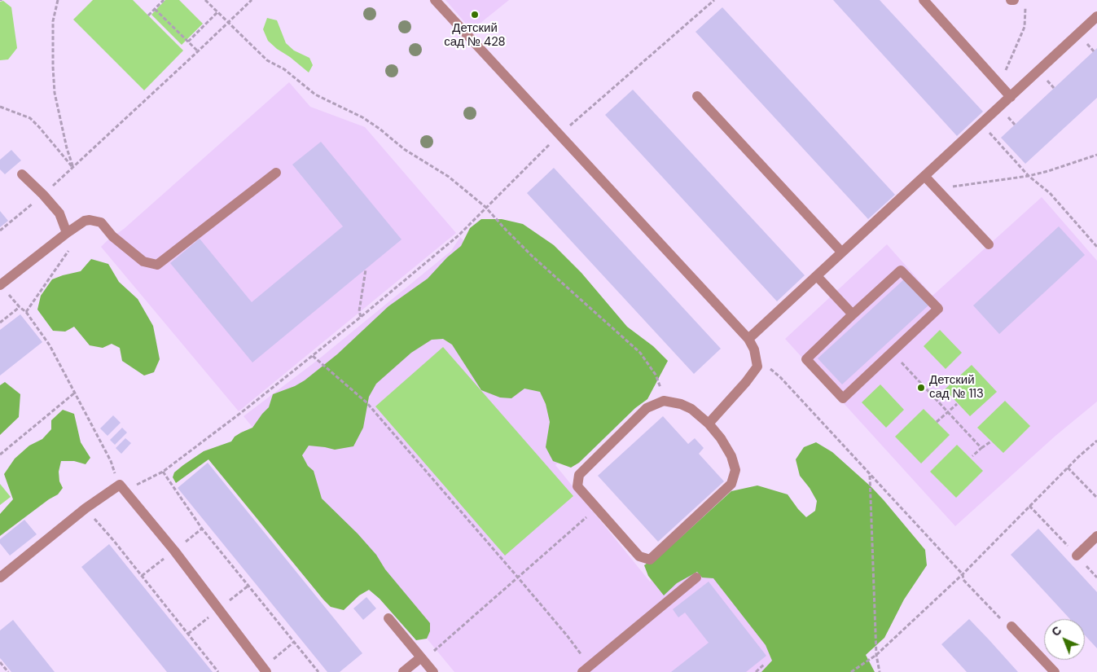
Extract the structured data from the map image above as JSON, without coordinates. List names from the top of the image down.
{
  "places": ["Детский сад № 428", "Детский сад № 113"],
  "north": "top left"
}
